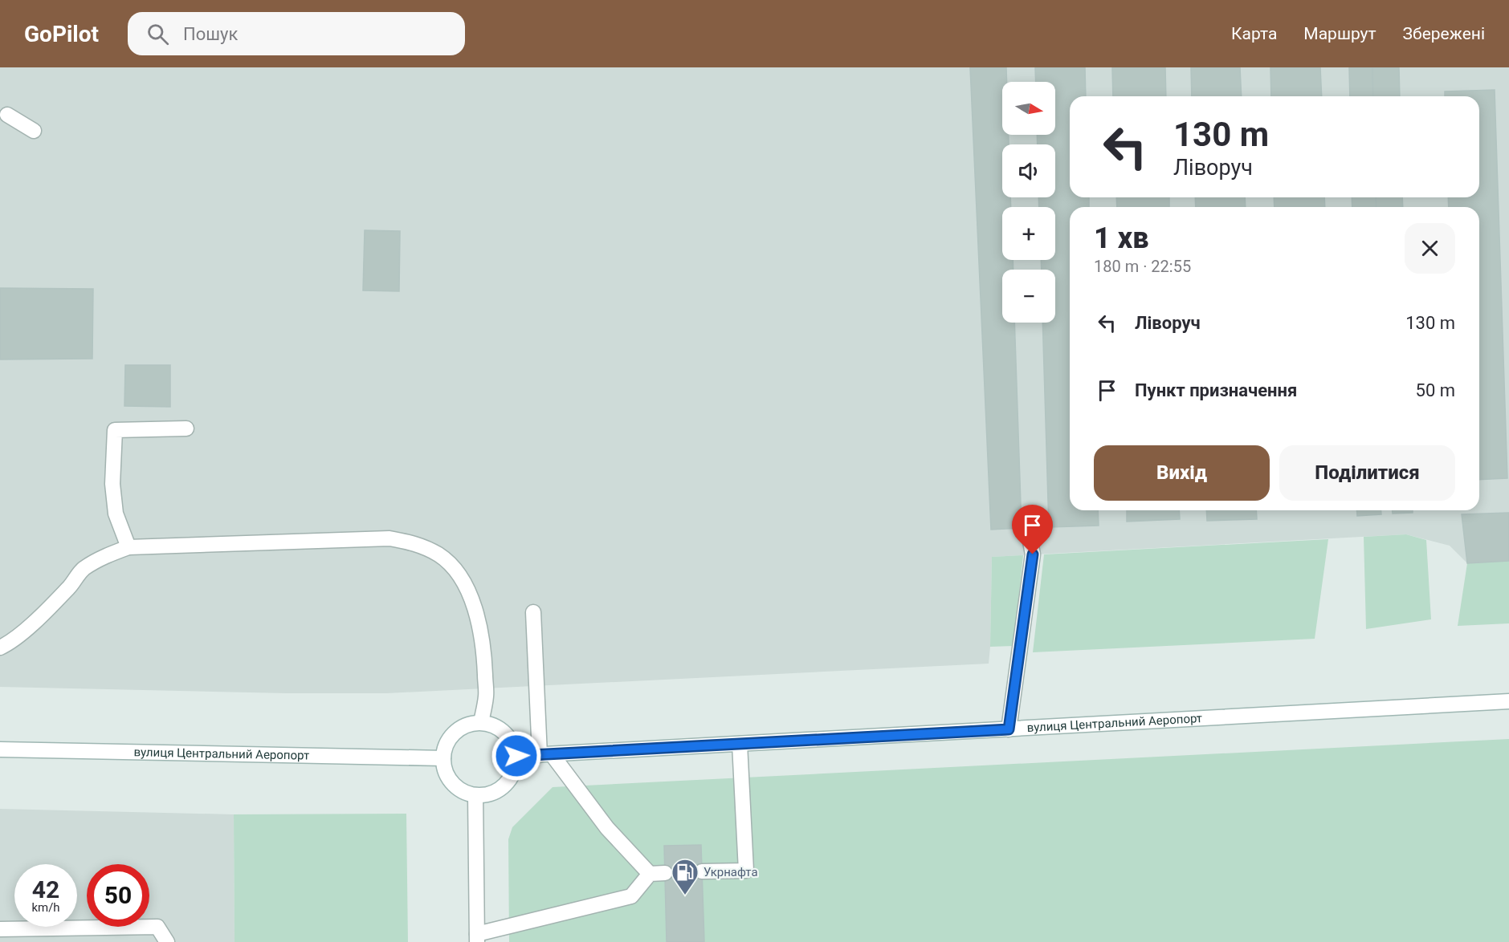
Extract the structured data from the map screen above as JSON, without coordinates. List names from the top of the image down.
{
  "streets": {
    "main road": ["вулиця Центральний Аеропорт"]
  },
  "places": {
    "fuel station": ["Укрнафта"]
  },
  "north": "right",
  "page": {
    "header": "GoPilot",
    "search": "Пошук",
    "nav": ["Карта", "Маршрут", "Збережені"],
    "map_buttons": ["+", "−"],
    "turn": ["130 m", "Ліворуч"],
    "heading": ["1 хв", "180 m · 22:55"],
    "list": [
      {
        "name": "Ліворуч",
        "value": "130 m"
      },
      {
        "name": "Пункт призначення",
        "value": "50 m"
      }
    ],
    "buttons": ["Вихід", "Поділитися"],
    "speed": "42 km/h",
    "limit": "50"
  }
}
